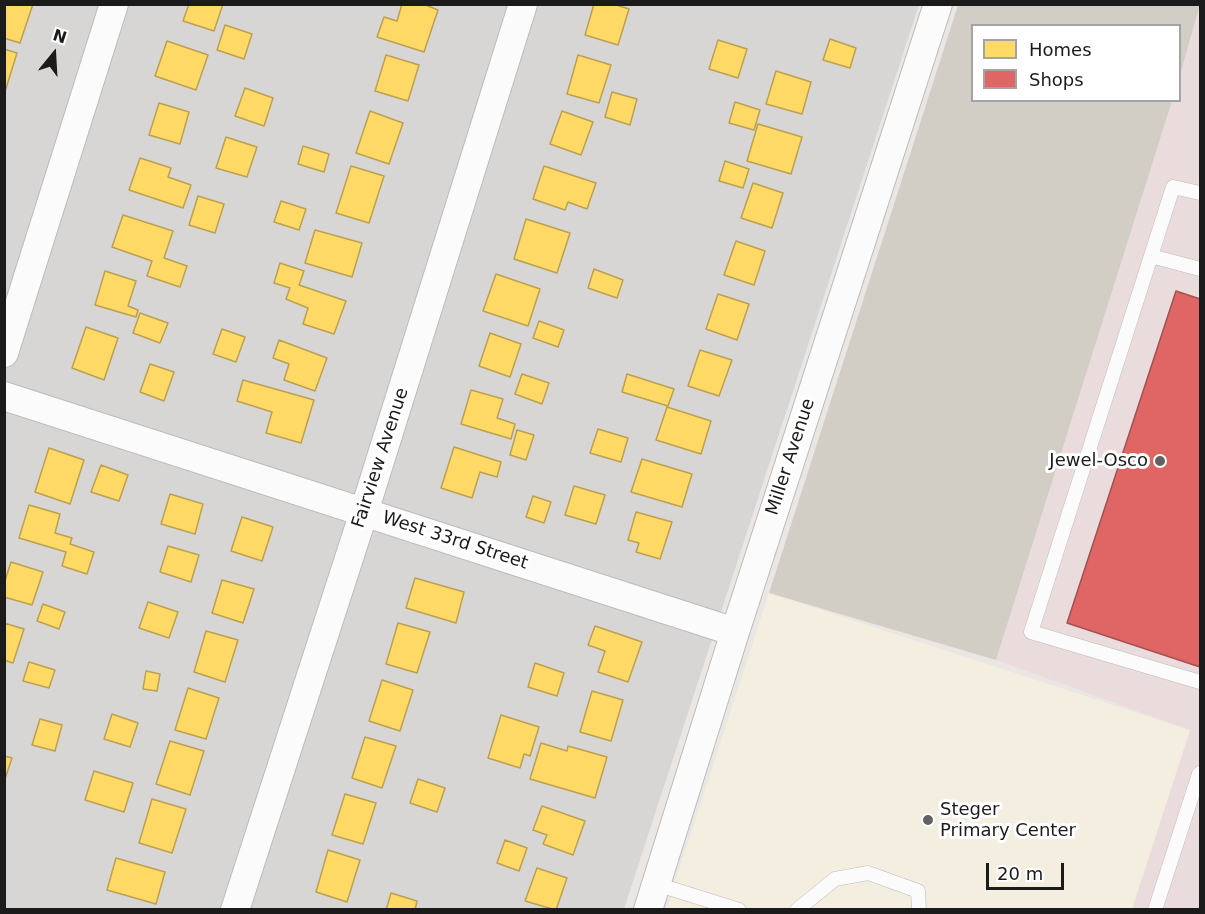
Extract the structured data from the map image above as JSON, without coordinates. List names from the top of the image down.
{
  "streets": {
    "street": ["Miller Avenue", "Fairview Avenue", "West 33rd Street"]
  },
  "crossings": [
    ["Miller Avenue", "West 33rd Street"],
    ["Fairview Avenue", "West 33rd Street"]
  ],
  "places": ["Jewel-Osco", "Steger Primary Center"],
  "legend": ["Homes", "Shops"],
  "scale_bar": "20 m",
  "north": "top"
}
